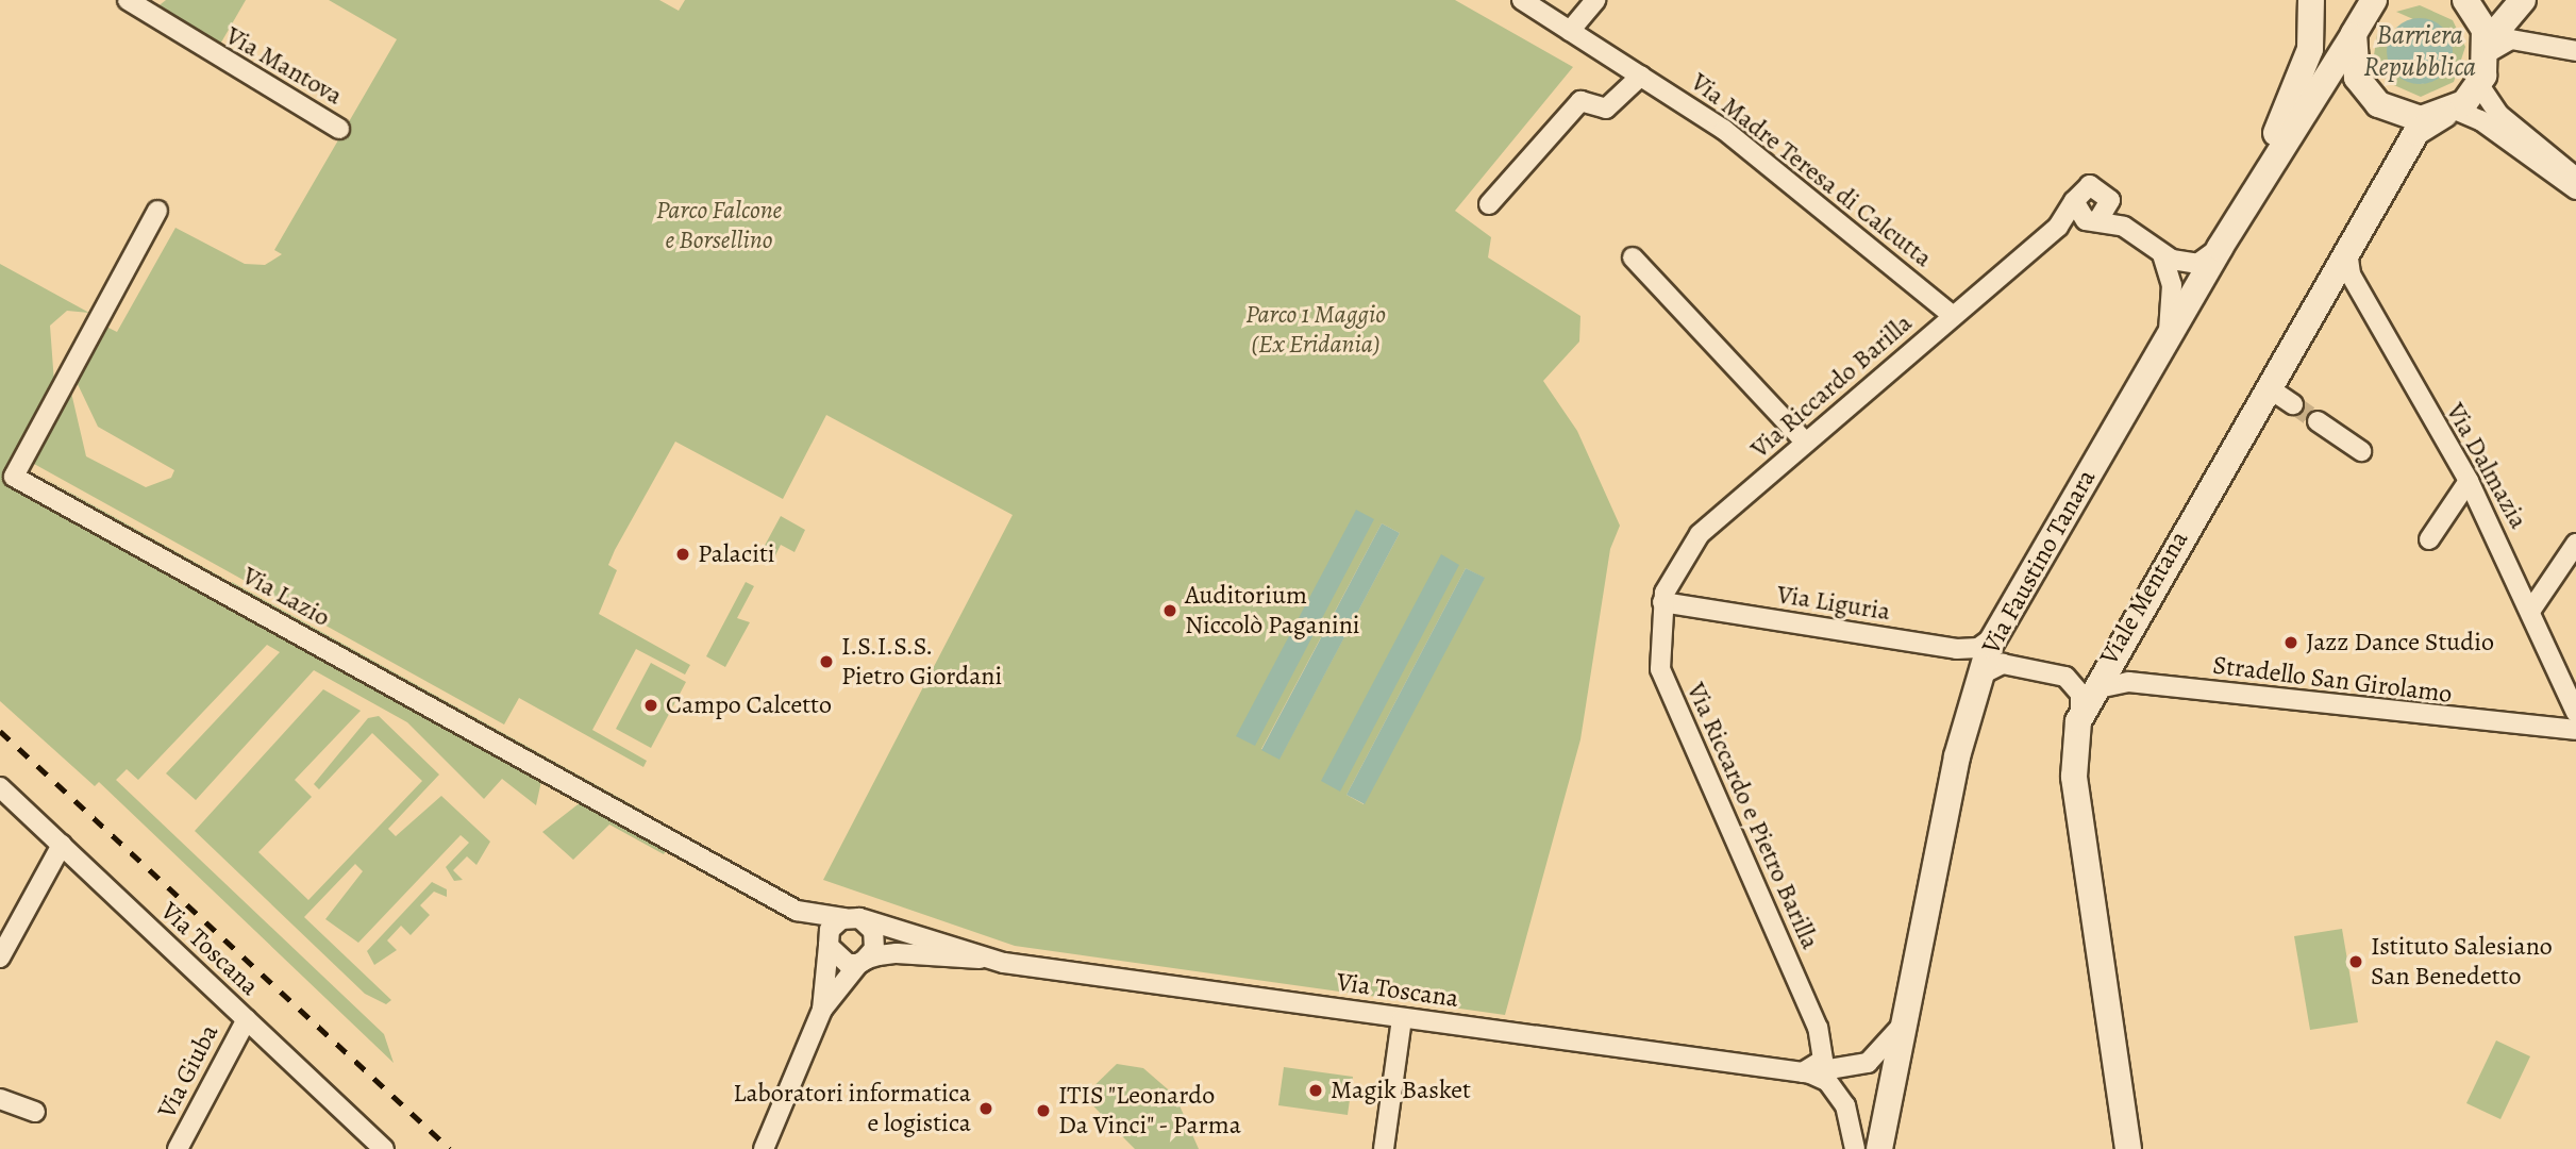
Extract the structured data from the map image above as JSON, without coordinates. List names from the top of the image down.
{
  "streets": {
    "main road": ["Via Faustino Tanara", "Viale Mentana"],
    "street": [
      "Via Mantova",
      "Via Madre Teresa di Calcutta",
      "Via Riccardo Barilla",
      "Via Dalmazia",
      "Via Lazio",
      "Via Liguria",
      "Stradello San Girolamo",
      "Via Riccardo e Pietro Barilla",
      "Via Toscana",
      "Via Giuba"
    ]
  },
  "crossings": [
    ["Via Madre Teresa di Calcutta", "Via Riccardo Barilla"],
    ["Via Riccardo Barilla", "Via Liguria"],
    ["Via Riccardo Barilla", "Via Riccardo e Pietro Barilla"],
    ["Via Dalmazia", "Viale Mentana"],
    ["Via Faustino Tanara", "Via Liguria"],
    ["Via Faustino Tanara", "Via Toscana"],
    ["Via Lazio", "Via Toscana"],
    ["Viale Mentana", "Stradello San Girolamo"],
    ["Via Liguria", "Via Riccardo e Pietro Barilla"],
    ["Via Riccardo e Pietro Barilla", "Via Toscana"],
    ["Via Toscana", "Via Giuba"]
  ],
  "water": ["Barriera Repubblica"],
  "parks": ["Parco Falcone e Borsellino", "Parco 1 Maggio (Ex Eridania)"],
  "places": [
    "Palaciti",
    "Auditorium Niccolò Paganini",
    "Jazz Dance Studio",
    "I.S.I.S.S. Pietro Giordani",
    "Campo Calcetto",
    "Istituto Salesiano San Benedetto",
    "Magik Basket",
    "Laboratori informatica e logistica",
    "ITIS \"Leonardo Da Vinci\" - Parma"
  ]
}
